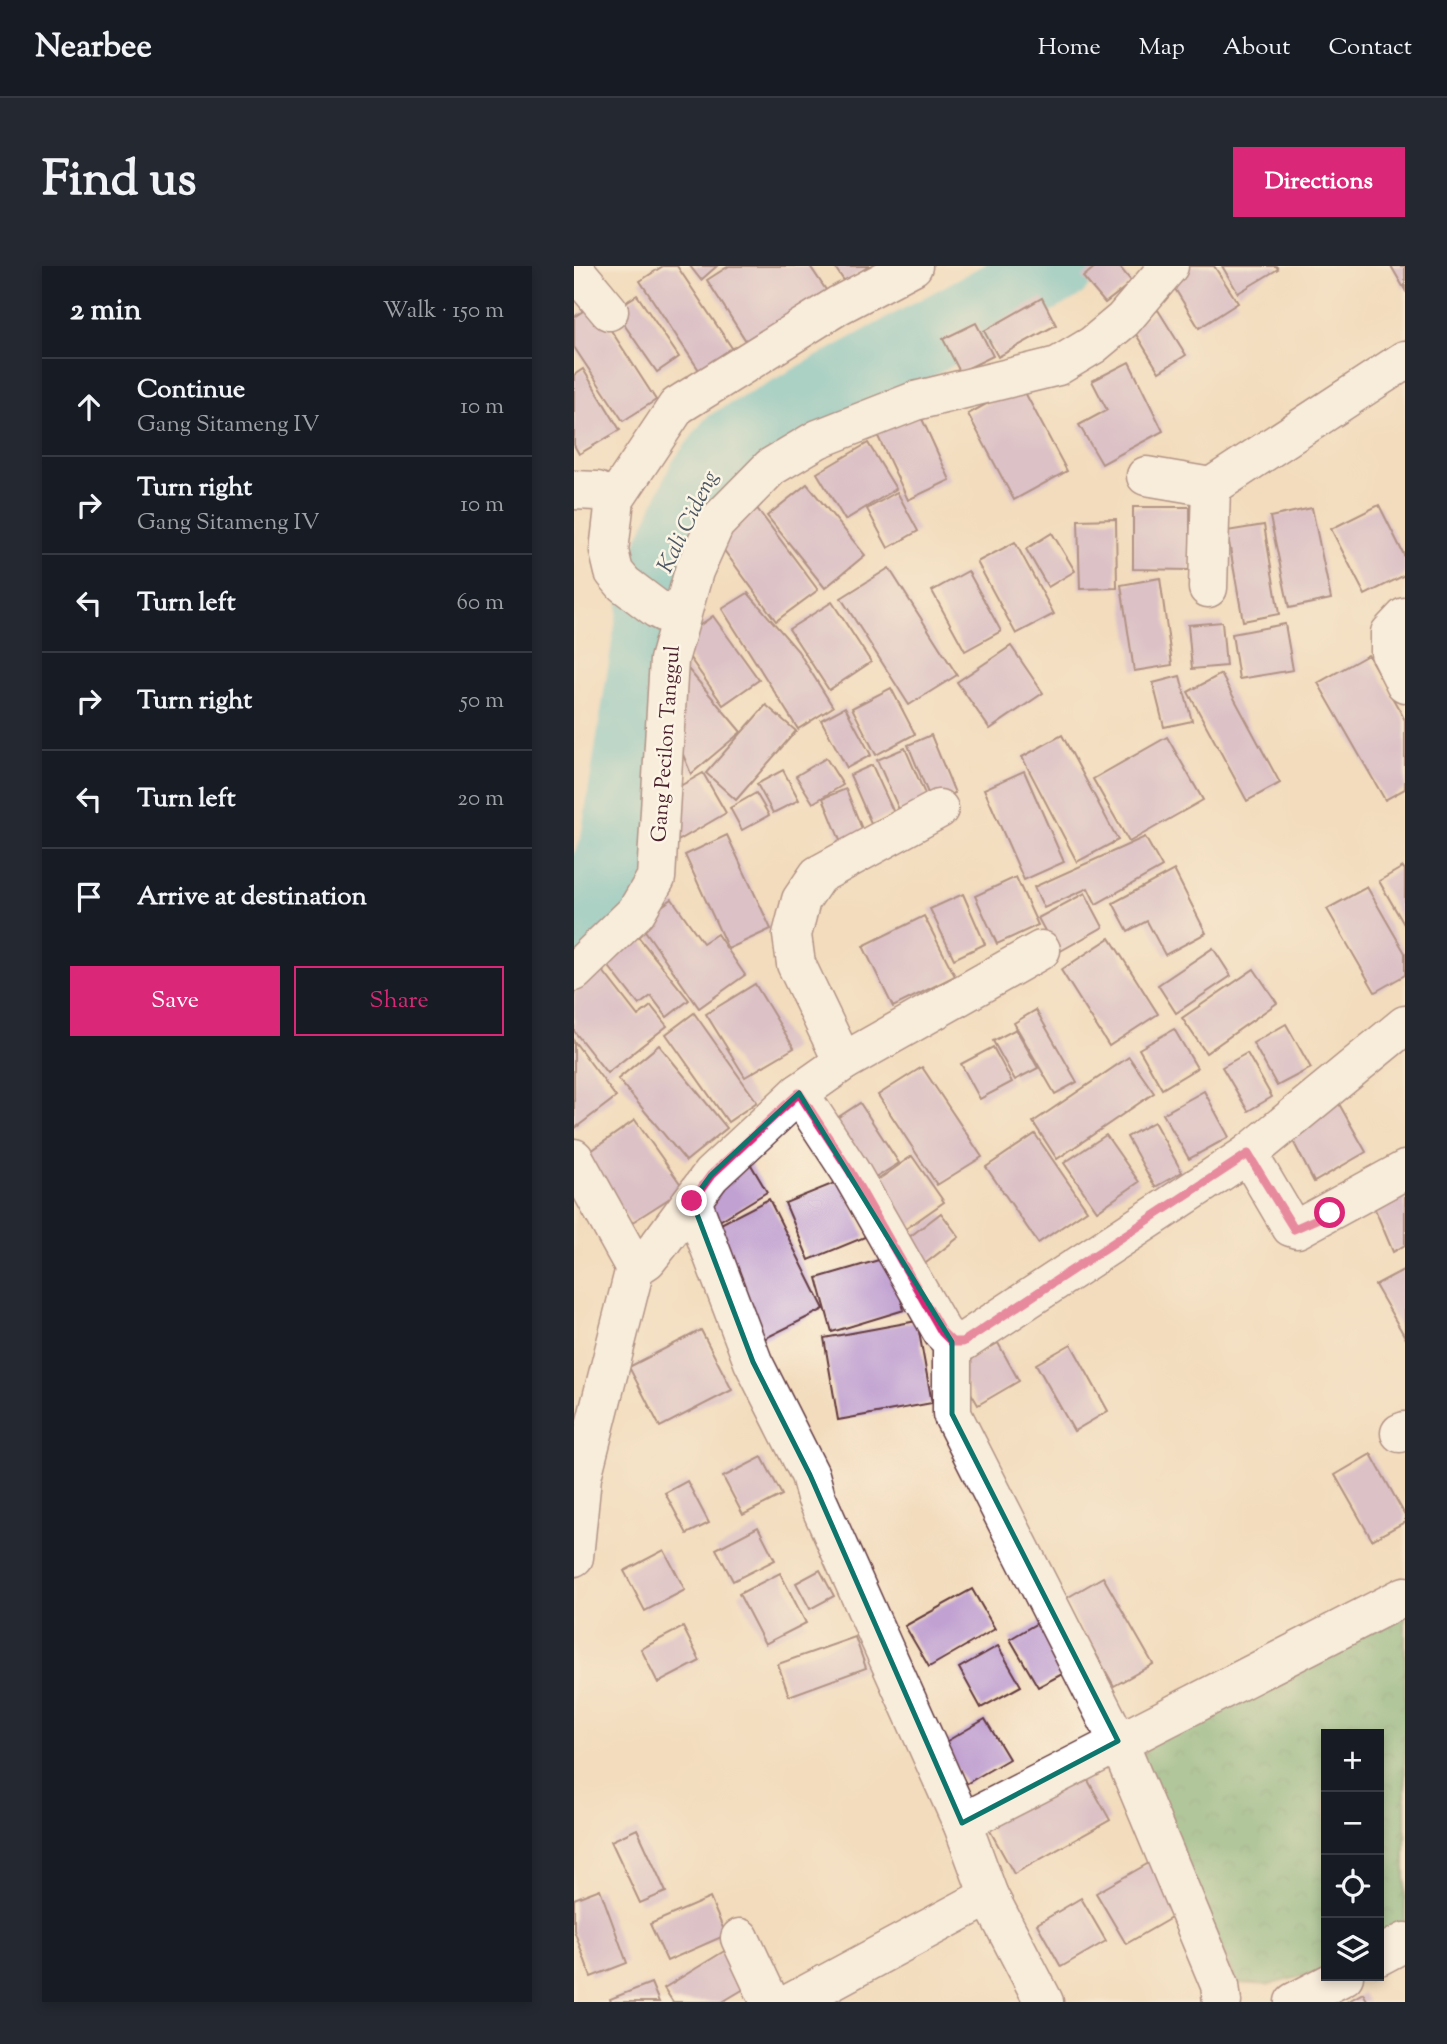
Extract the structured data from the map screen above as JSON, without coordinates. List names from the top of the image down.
{
  "streets": {
    "street": ["Gang Pecilon Tanggul"]
  },
  "water": ["Kali Cideng"],
  "page": {
    "header": "Nearbee",
    "nav": [
      "Home",
      "Map",
      "About",
      "Contact"
    ],
    "title": "Find us",
    "buttons": [
      "Directions",
      ["Save", "Share"]
    ],
    "heading": ["2 min", "Walk · 150 m"],
    "list": [
      ["Continue", "Gang Sitameng IV", "10 m"],
      ["Turn right", "Gang Sitameng IV", "10 m"],
      ["Turn left", "60 m"],
      ["Turn right", "50 m"],
      ["Turn left", "20 m"],
      "Arrive at destination"
    ],
    "map_buttons": ["+", "−"]
  }
}
